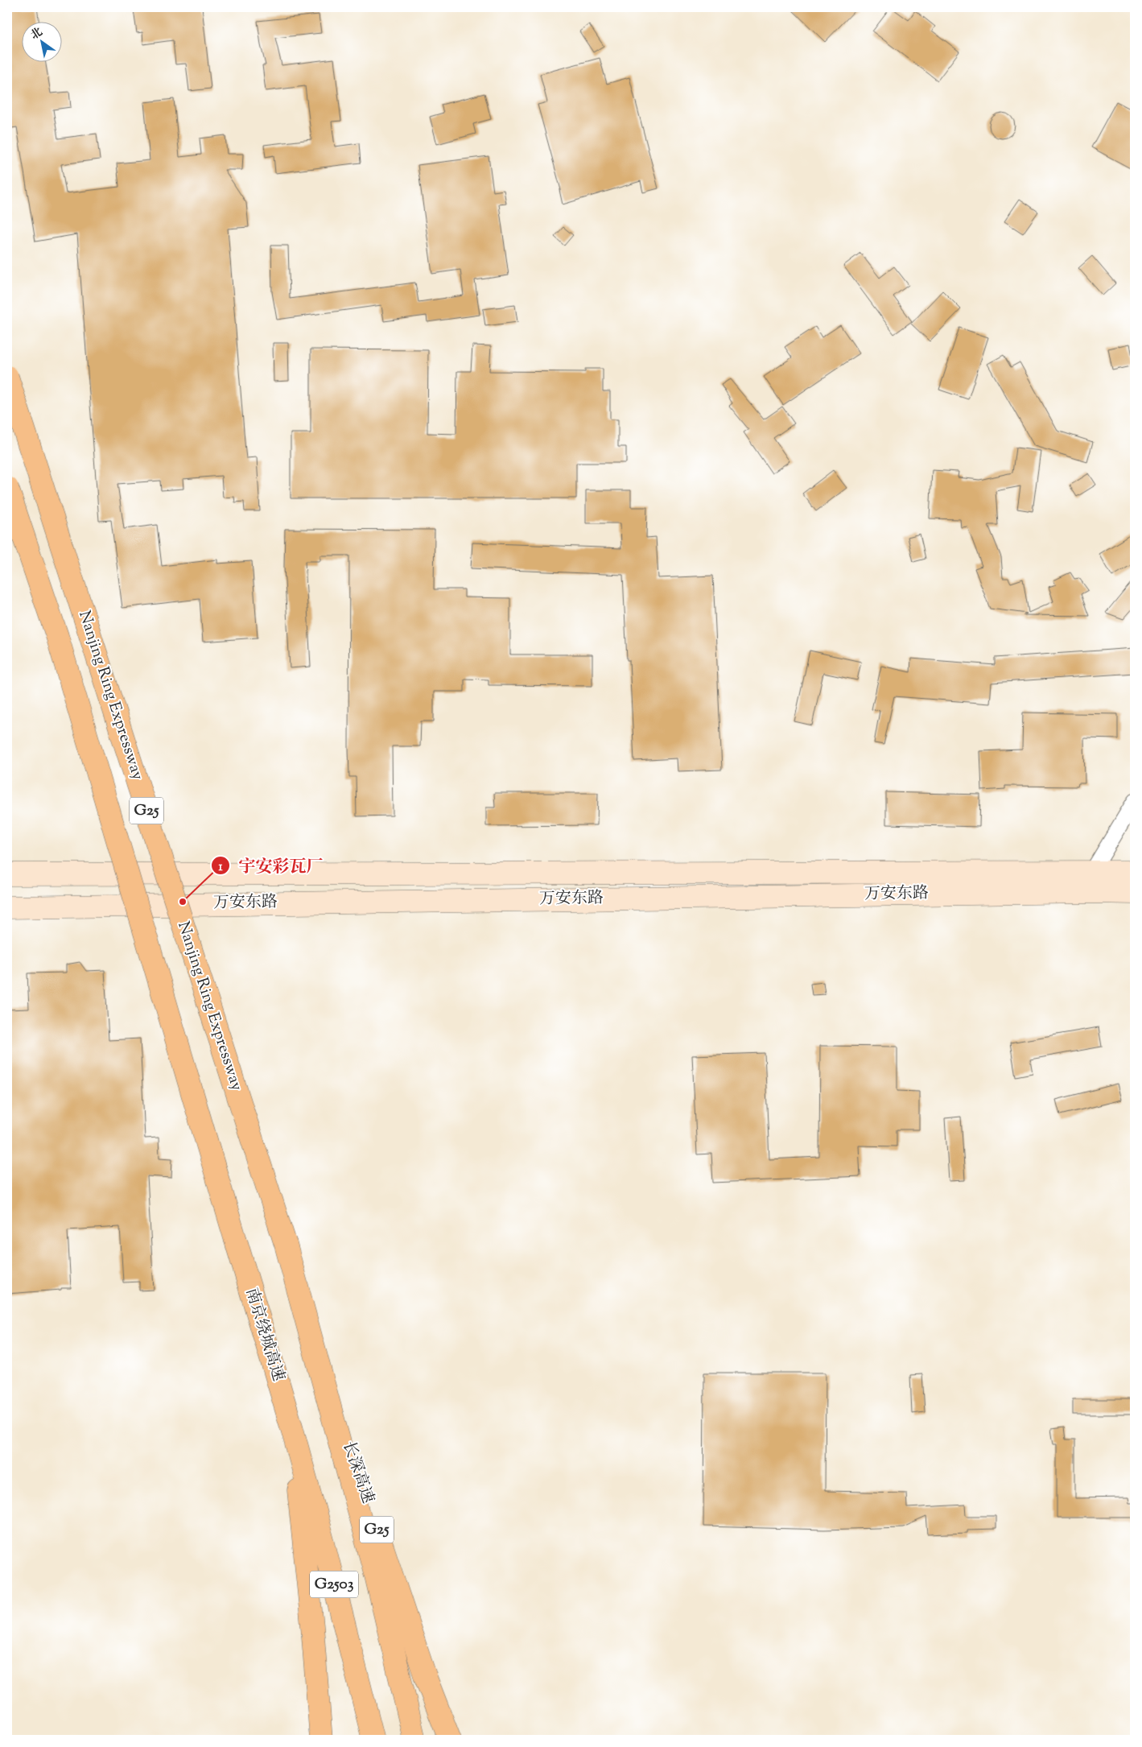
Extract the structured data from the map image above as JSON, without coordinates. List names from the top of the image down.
{
  "streets": {
    "highway": [
      "Nanjing Ring Expressway",
      "G25",
      "南京绕城高速",
      "长深高速",
      "G2503"
    ],
    "main road": ["万安东路"]
  },
  "crossings": [
    ["Nanjing Ring Expressway", "南京绕城高速"],
    ["Nanjing Ring Expressway", "长深高速"],
    ["Nanjing Ring Expressway", "G2503"],
    ["G25", "南京绕城高速"],
    ["G25", "G2503"],
    ["南京绕城高速", "G2503"],
    ["长深高速", "G2503"]
  ],
  "places": ["宇安彩瓦厂"],
  "north": "top left"
}
